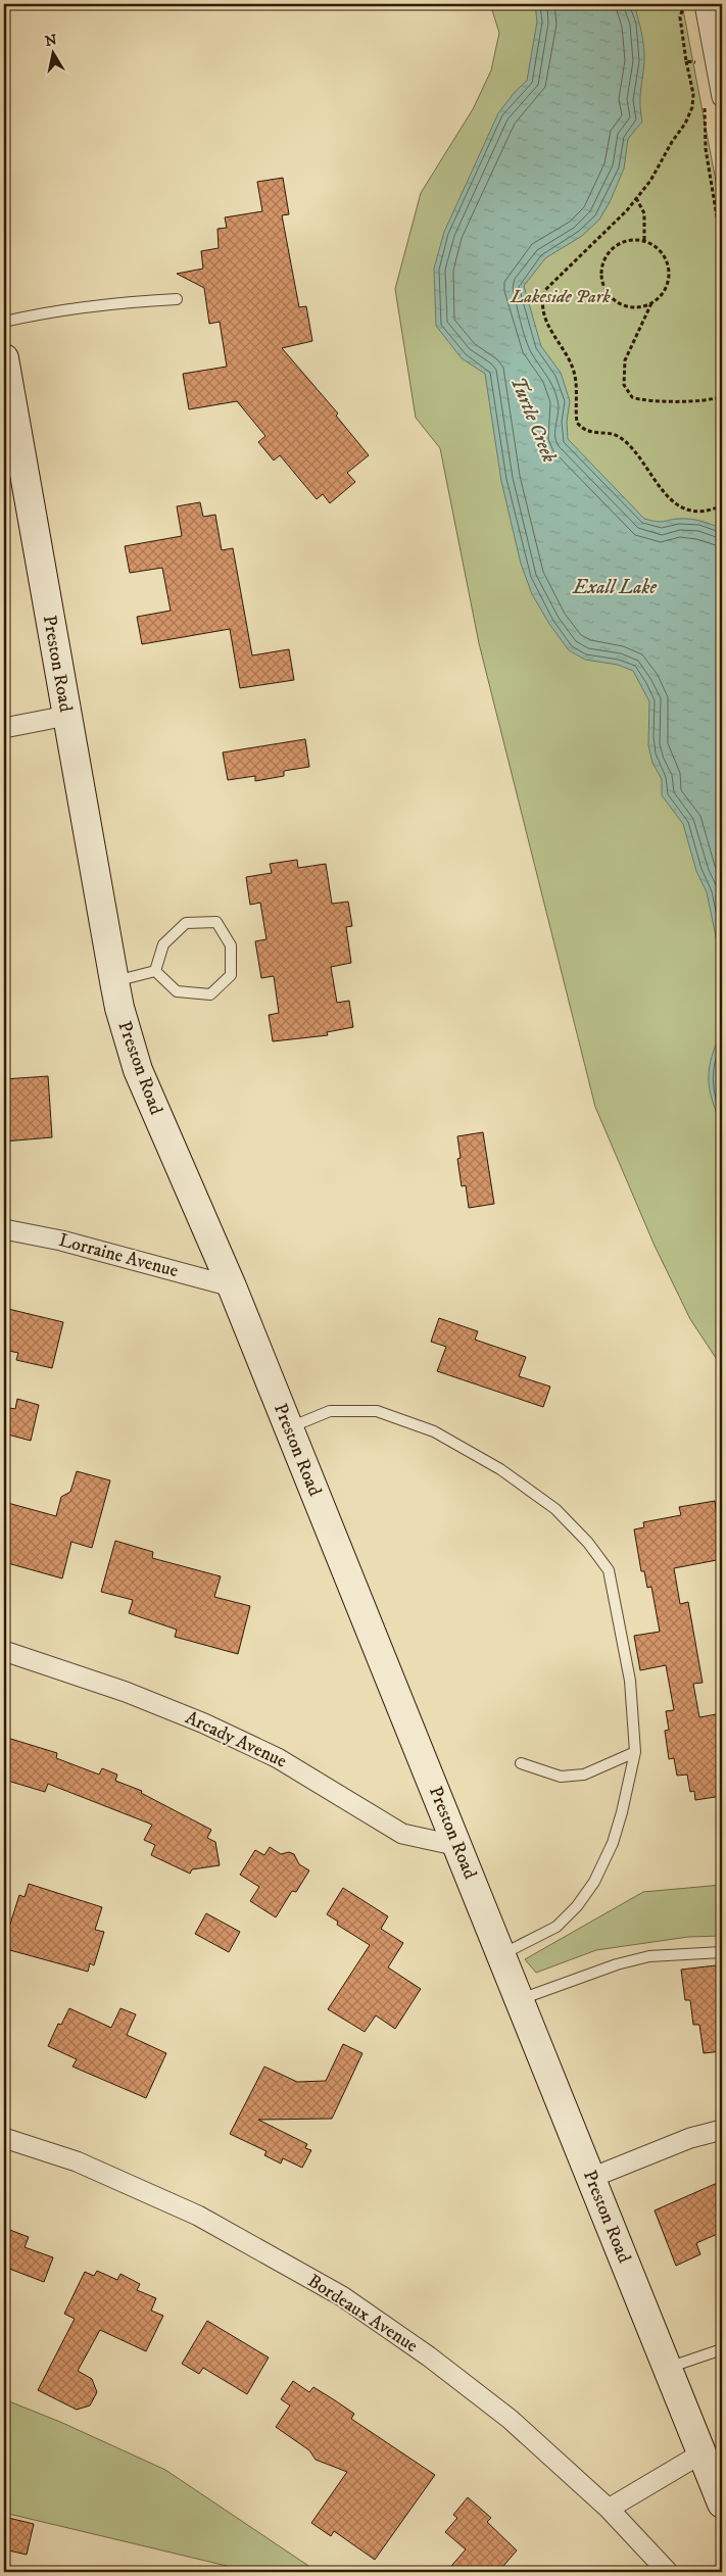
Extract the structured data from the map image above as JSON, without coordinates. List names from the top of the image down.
{
  "streets": {
    "main road": ["Preston Road"],
    "street": ["Lorraine Avenue", "Arcady Avenue", "Bordeaux Avenue"]
  },
  "crossings": [
    ["Preston Road", "Lorraine Avenue"],
    ["Preston Road", "Arcady Avenue"]
  ],
  "water": ["Turtle Creek", "Exall Lake"],
  "parks": ["Lakeside Park"],
  "north": "top"
}
